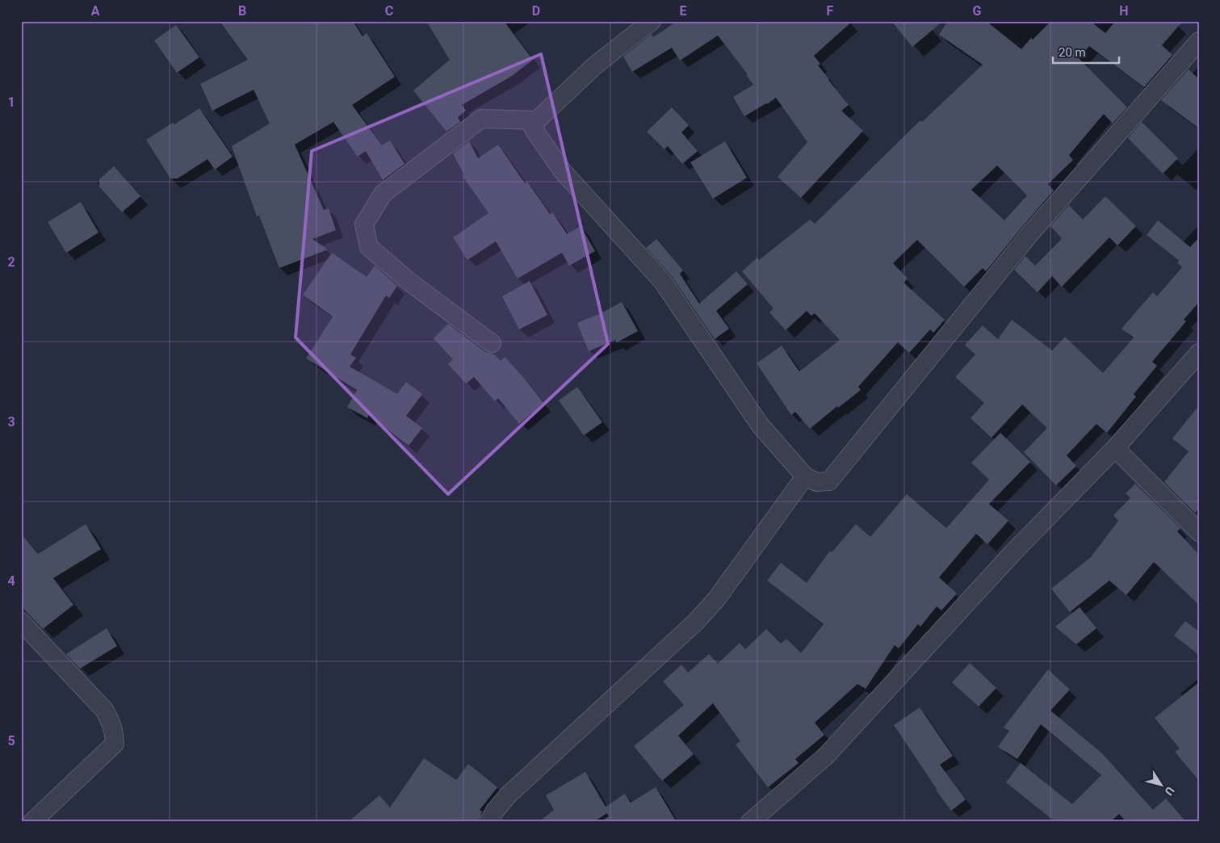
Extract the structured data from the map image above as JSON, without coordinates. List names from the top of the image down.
{
  "scale_bar": "20 m",
  "north": "bottom right",
  "grid": {
    "columns": [
      "A",
      "B",
      "C",
      "D",
      "E",
      "F",
      "G",
      "H"
    ],
    "rows": [
      "1",
      "2",
      "3",
      "4",
      "5"
    ]
  }
}
